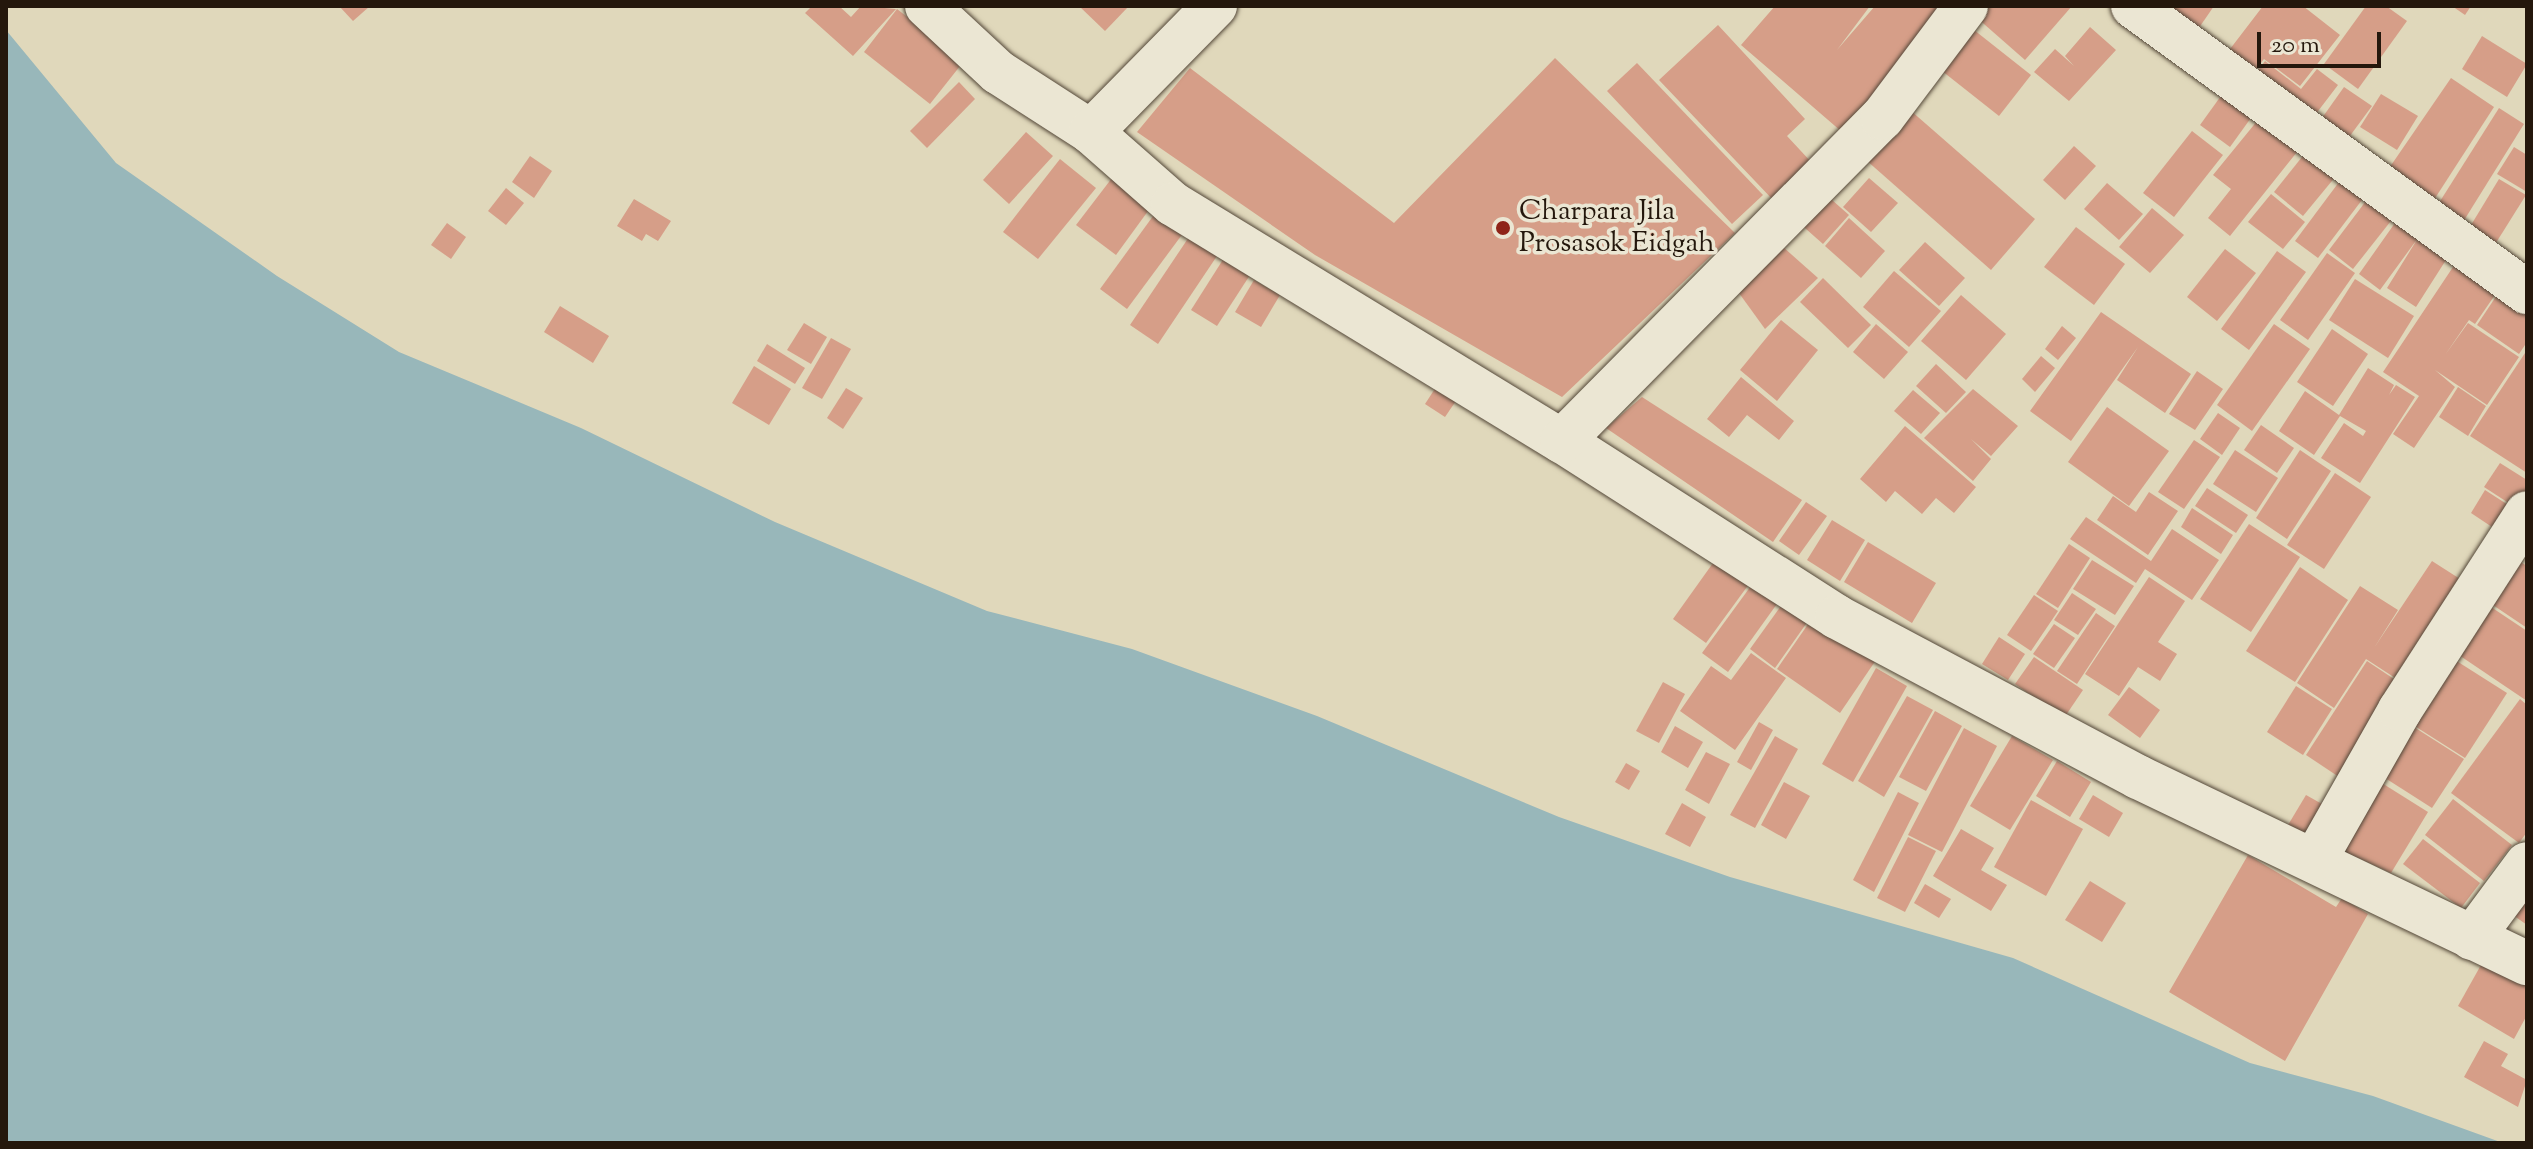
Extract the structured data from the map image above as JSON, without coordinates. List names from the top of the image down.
{
  "places": ["Charpara Jila Prosasok Eidgah"],
  "scale_bar": "20 m"
}
